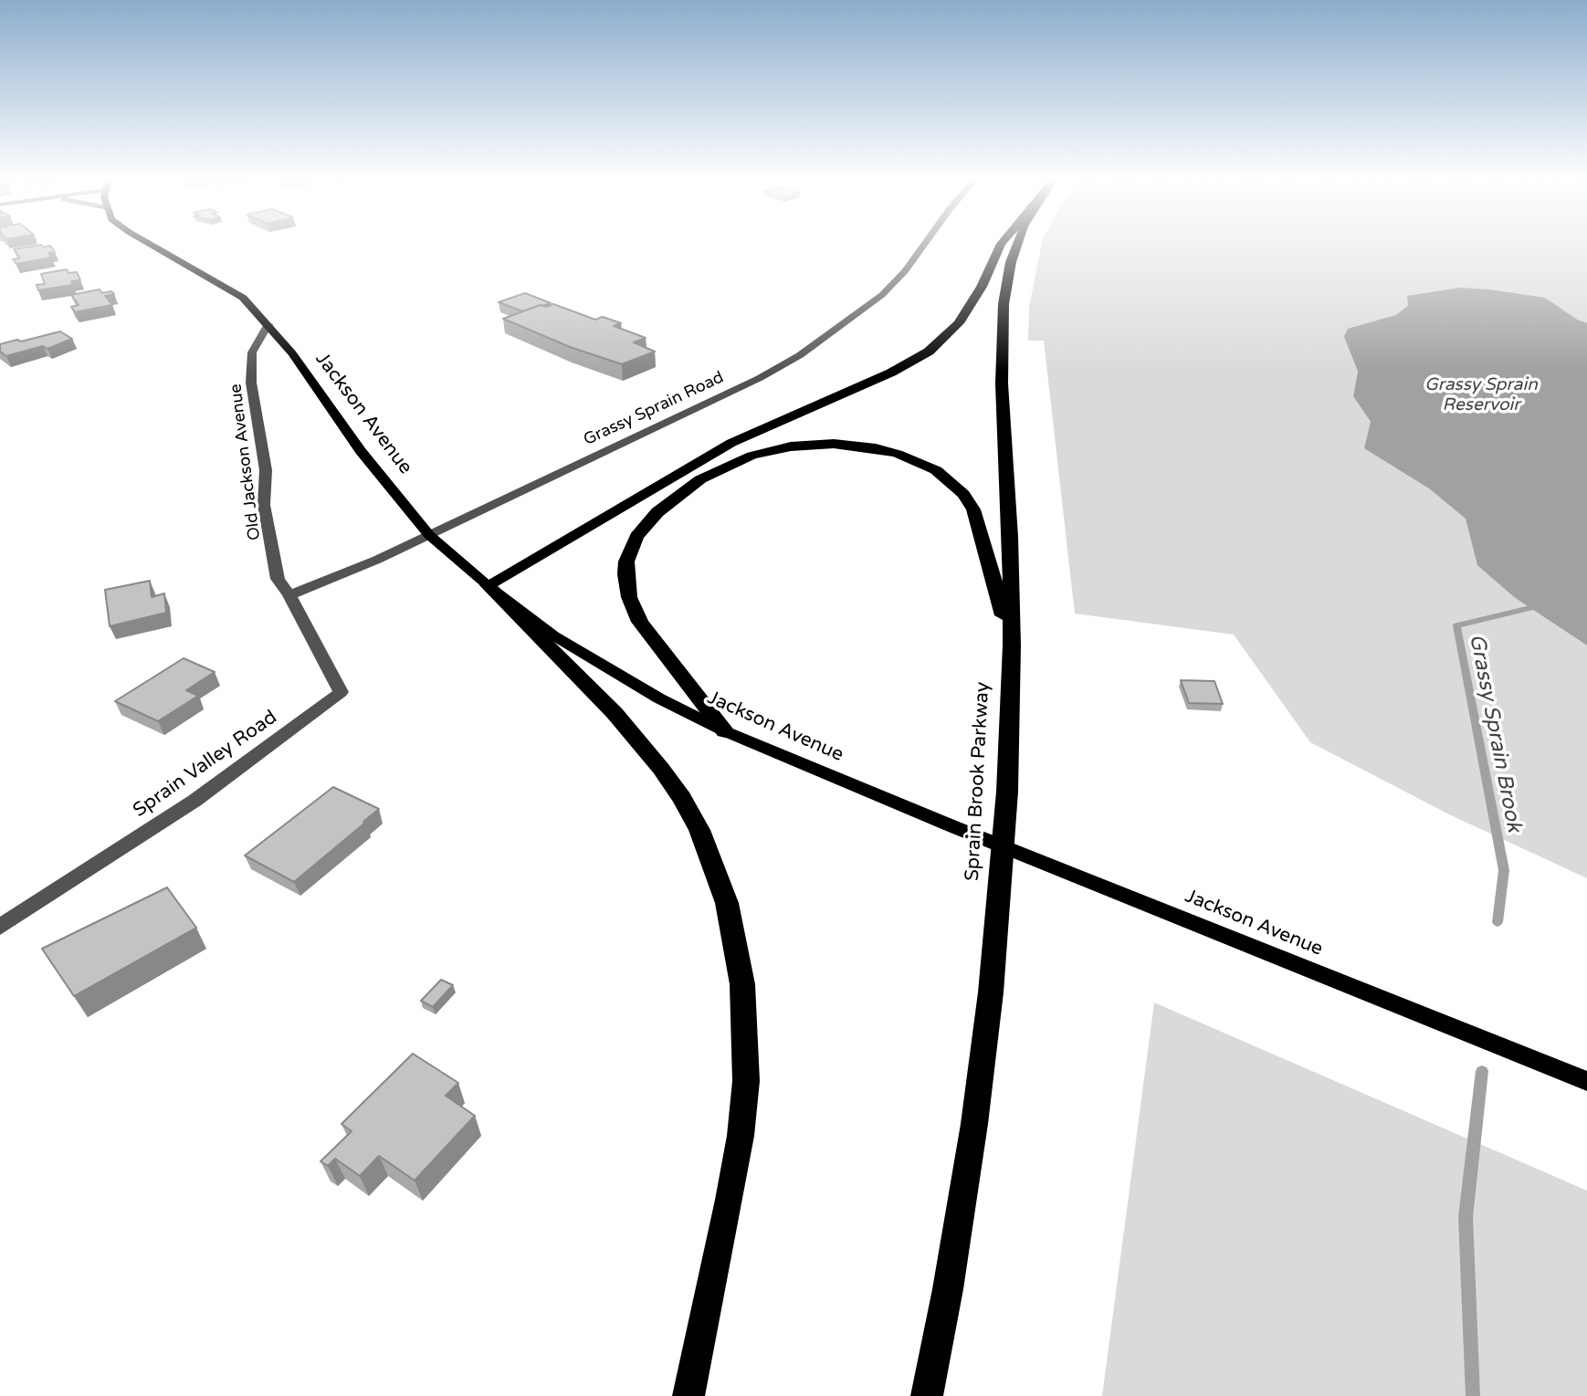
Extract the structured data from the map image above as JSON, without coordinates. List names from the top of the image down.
{
  "streets": {
    "highway": ["Sprain Brook Parkway"],
    "main road": ["Jackson Avenue"],
    "street": ["Grassy Sprain Road", "Old Jackson Avenue", "Sprain Valley Road"]
  },
  "crossings": [
    ["Grassy Sprain Road", "Jackson Avenue"],
    ["Grassy Sprain Road", "Old Jackson Avenue"],
    ["Grassy Sprain Road", "Sprain Valley Road"],
    ["Jackson Avenue", "Old Jackson Avenue"],
    ["Old Jackson Avenue", "Sprain Valley Road"]
  ],
  "water": ["Grassy Sprain Reservoir", "Grassy Sprain Brook"]
}
